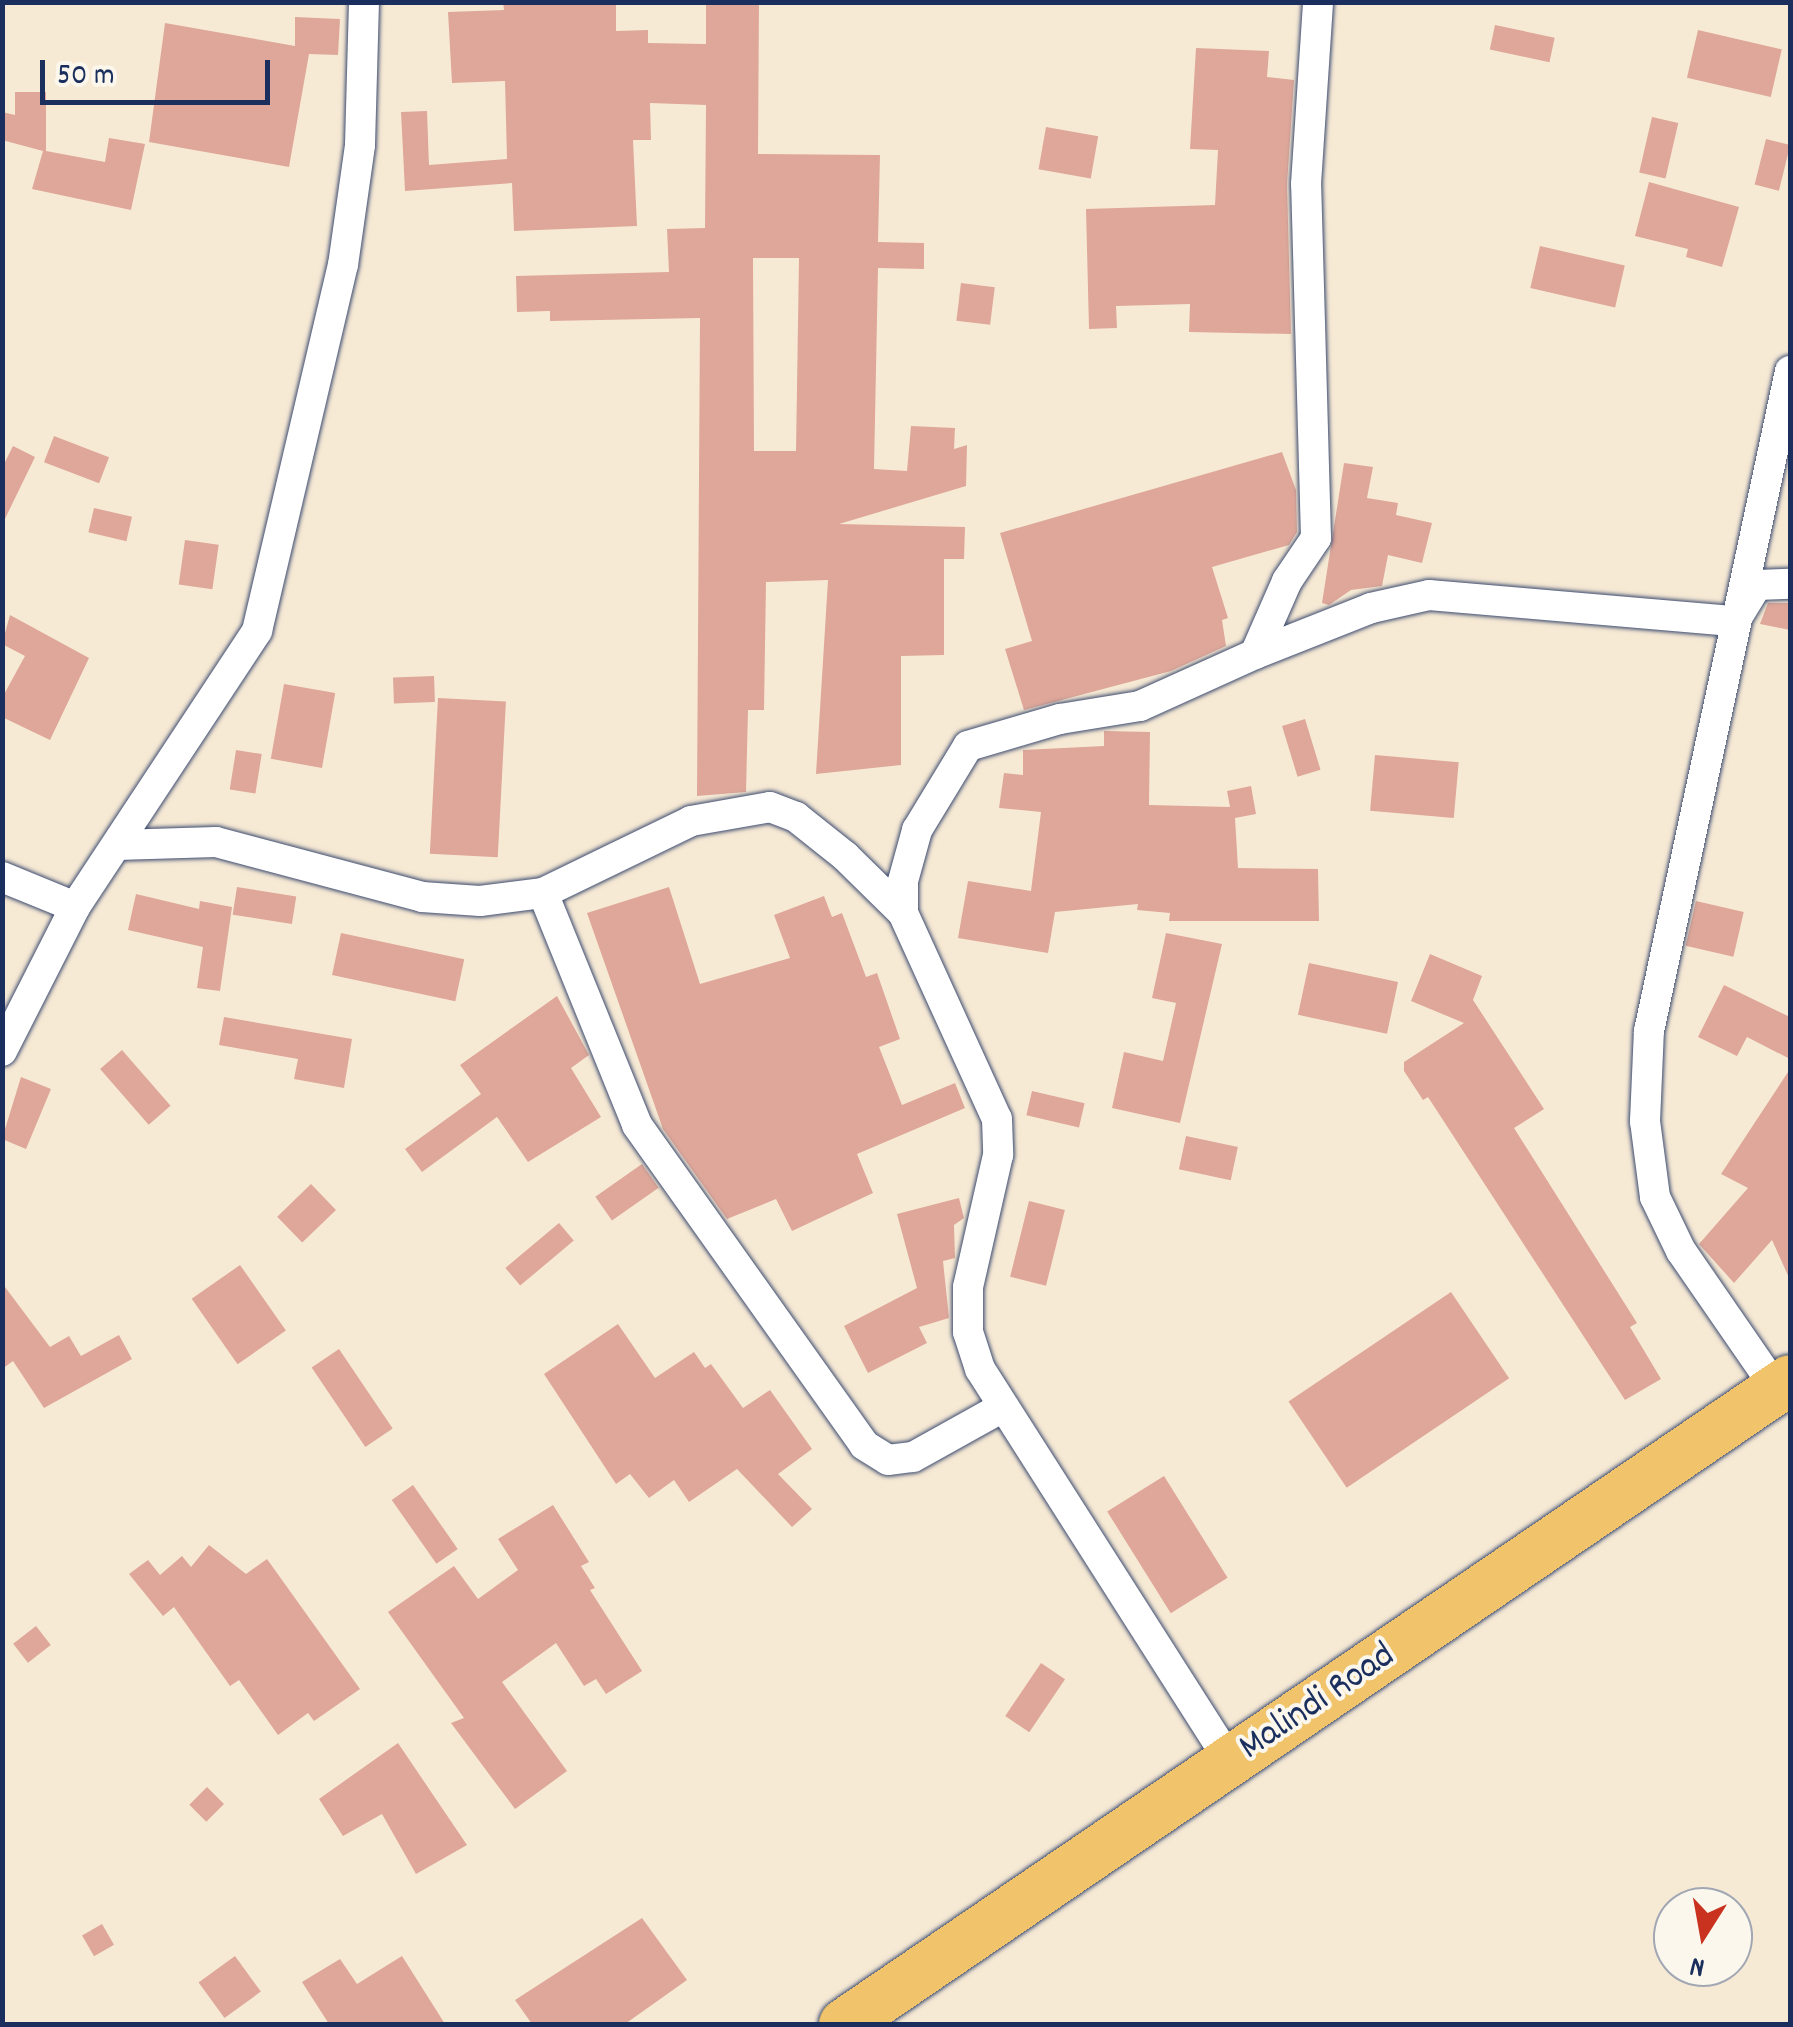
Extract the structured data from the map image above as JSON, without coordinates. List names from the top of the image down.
{
  "streets": {
    "highway": ["Malindi Road"]
  },
  "scale_bar": "50 m",
  "north": "bottom"
}
